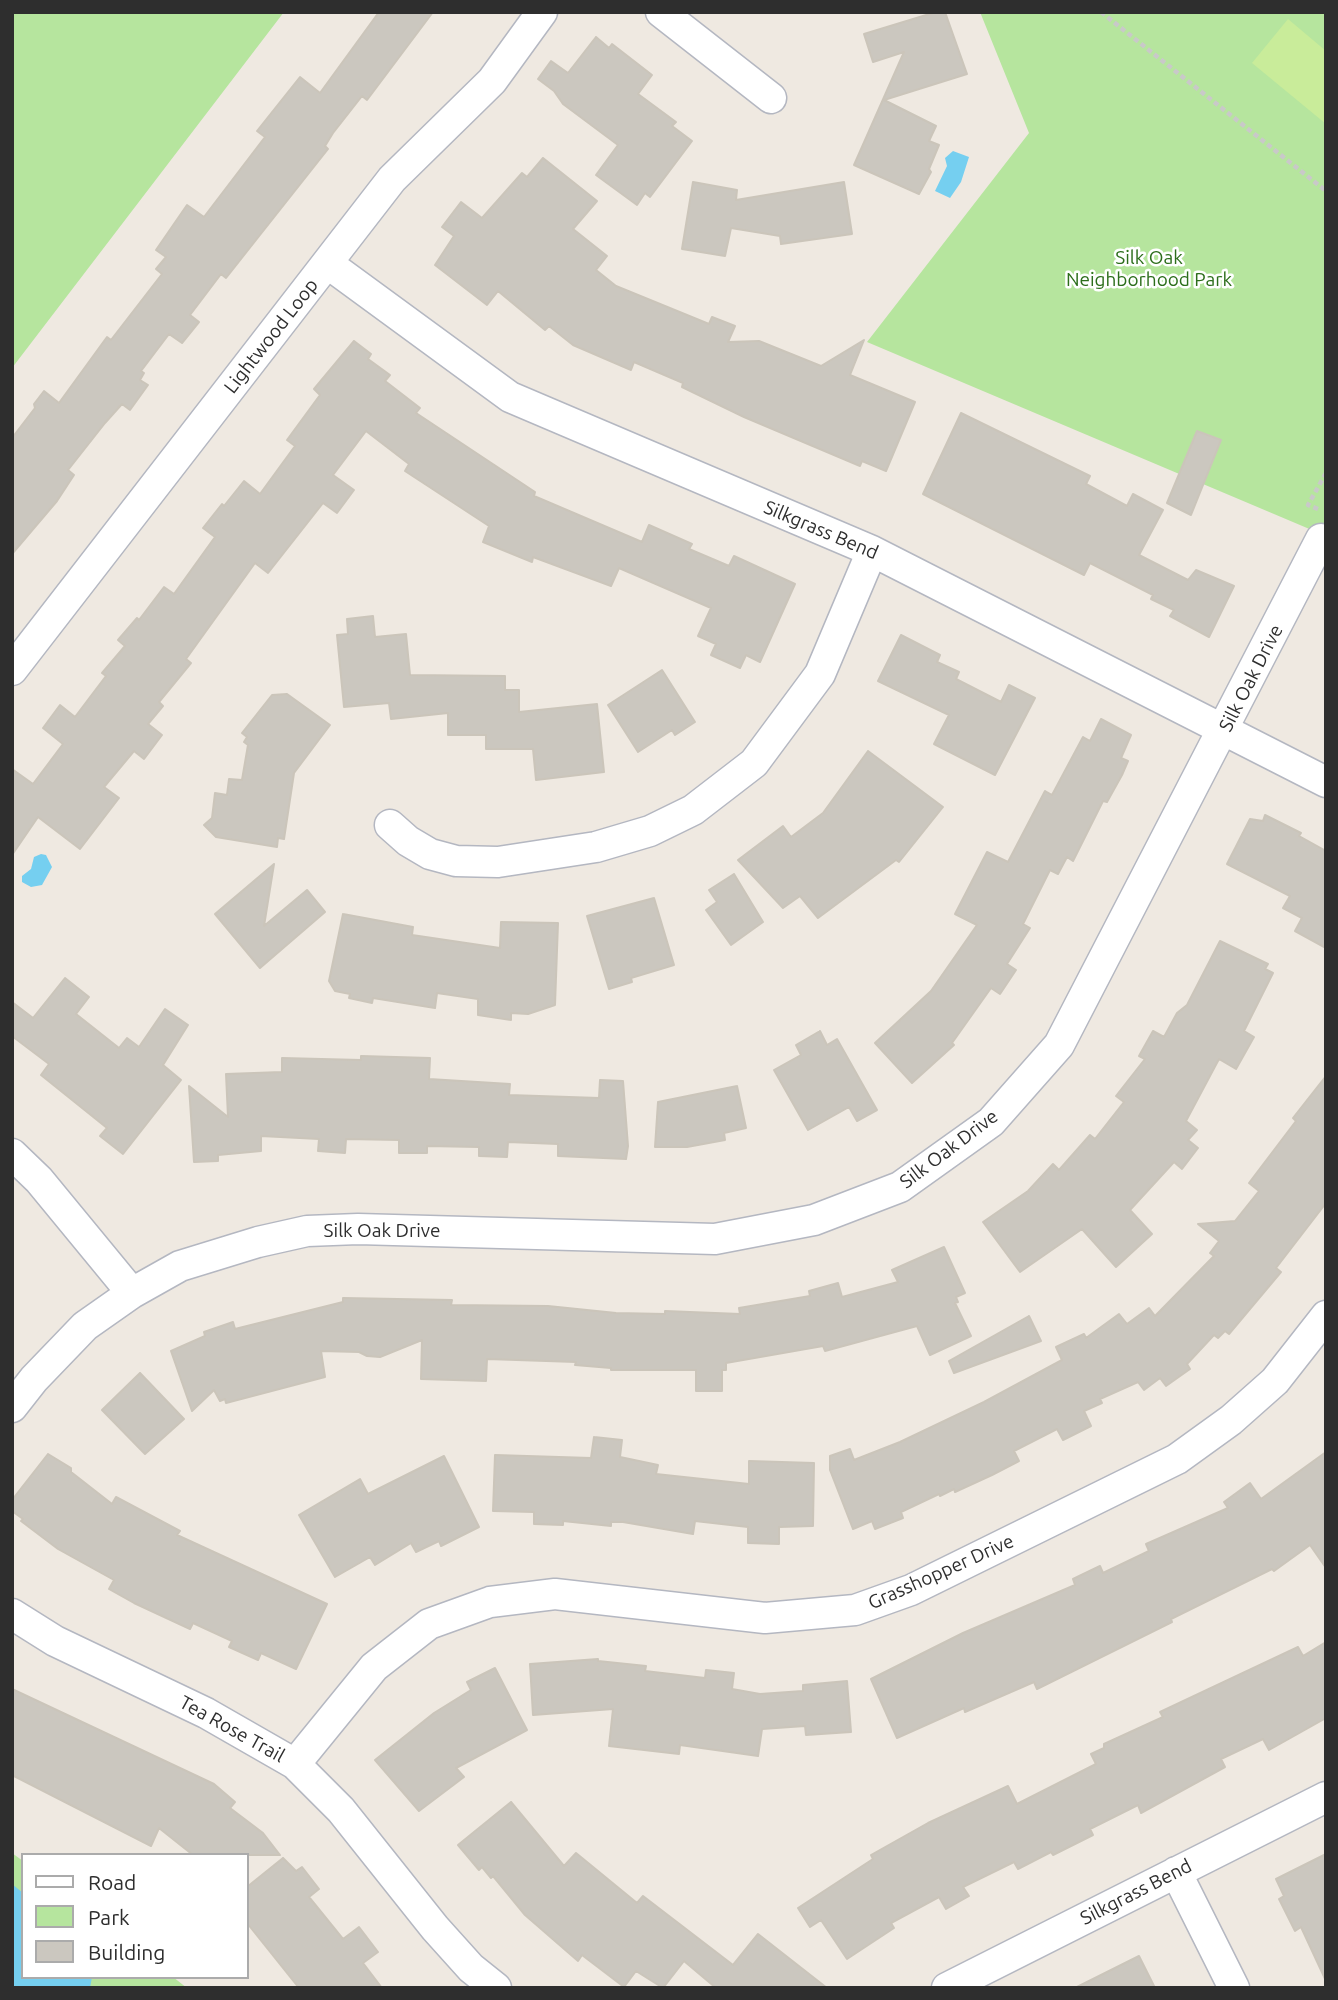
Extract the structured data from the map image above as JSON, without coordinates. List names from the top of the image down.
{
  "streets": {
    "street": [
      "Lightwood Loop",
      "Silkgrass Bend",
      "Silk Oak Drive",
      "Grasshopper Drive",
      "Tea Rose Trail"
    ]
  },
  "crossings": [
    ["Lightwood Loop", "Silkgrass Bend"],
    ["Silkgrass Bend", "Silk Oak Drive"],
    ["Grasshopper Drive", "Tea Rose Trail"]
  ],
  "parks": ["Silk Oak Neighborhood Park"],
  "legend": ["Road", "Park", "Building"]
}
